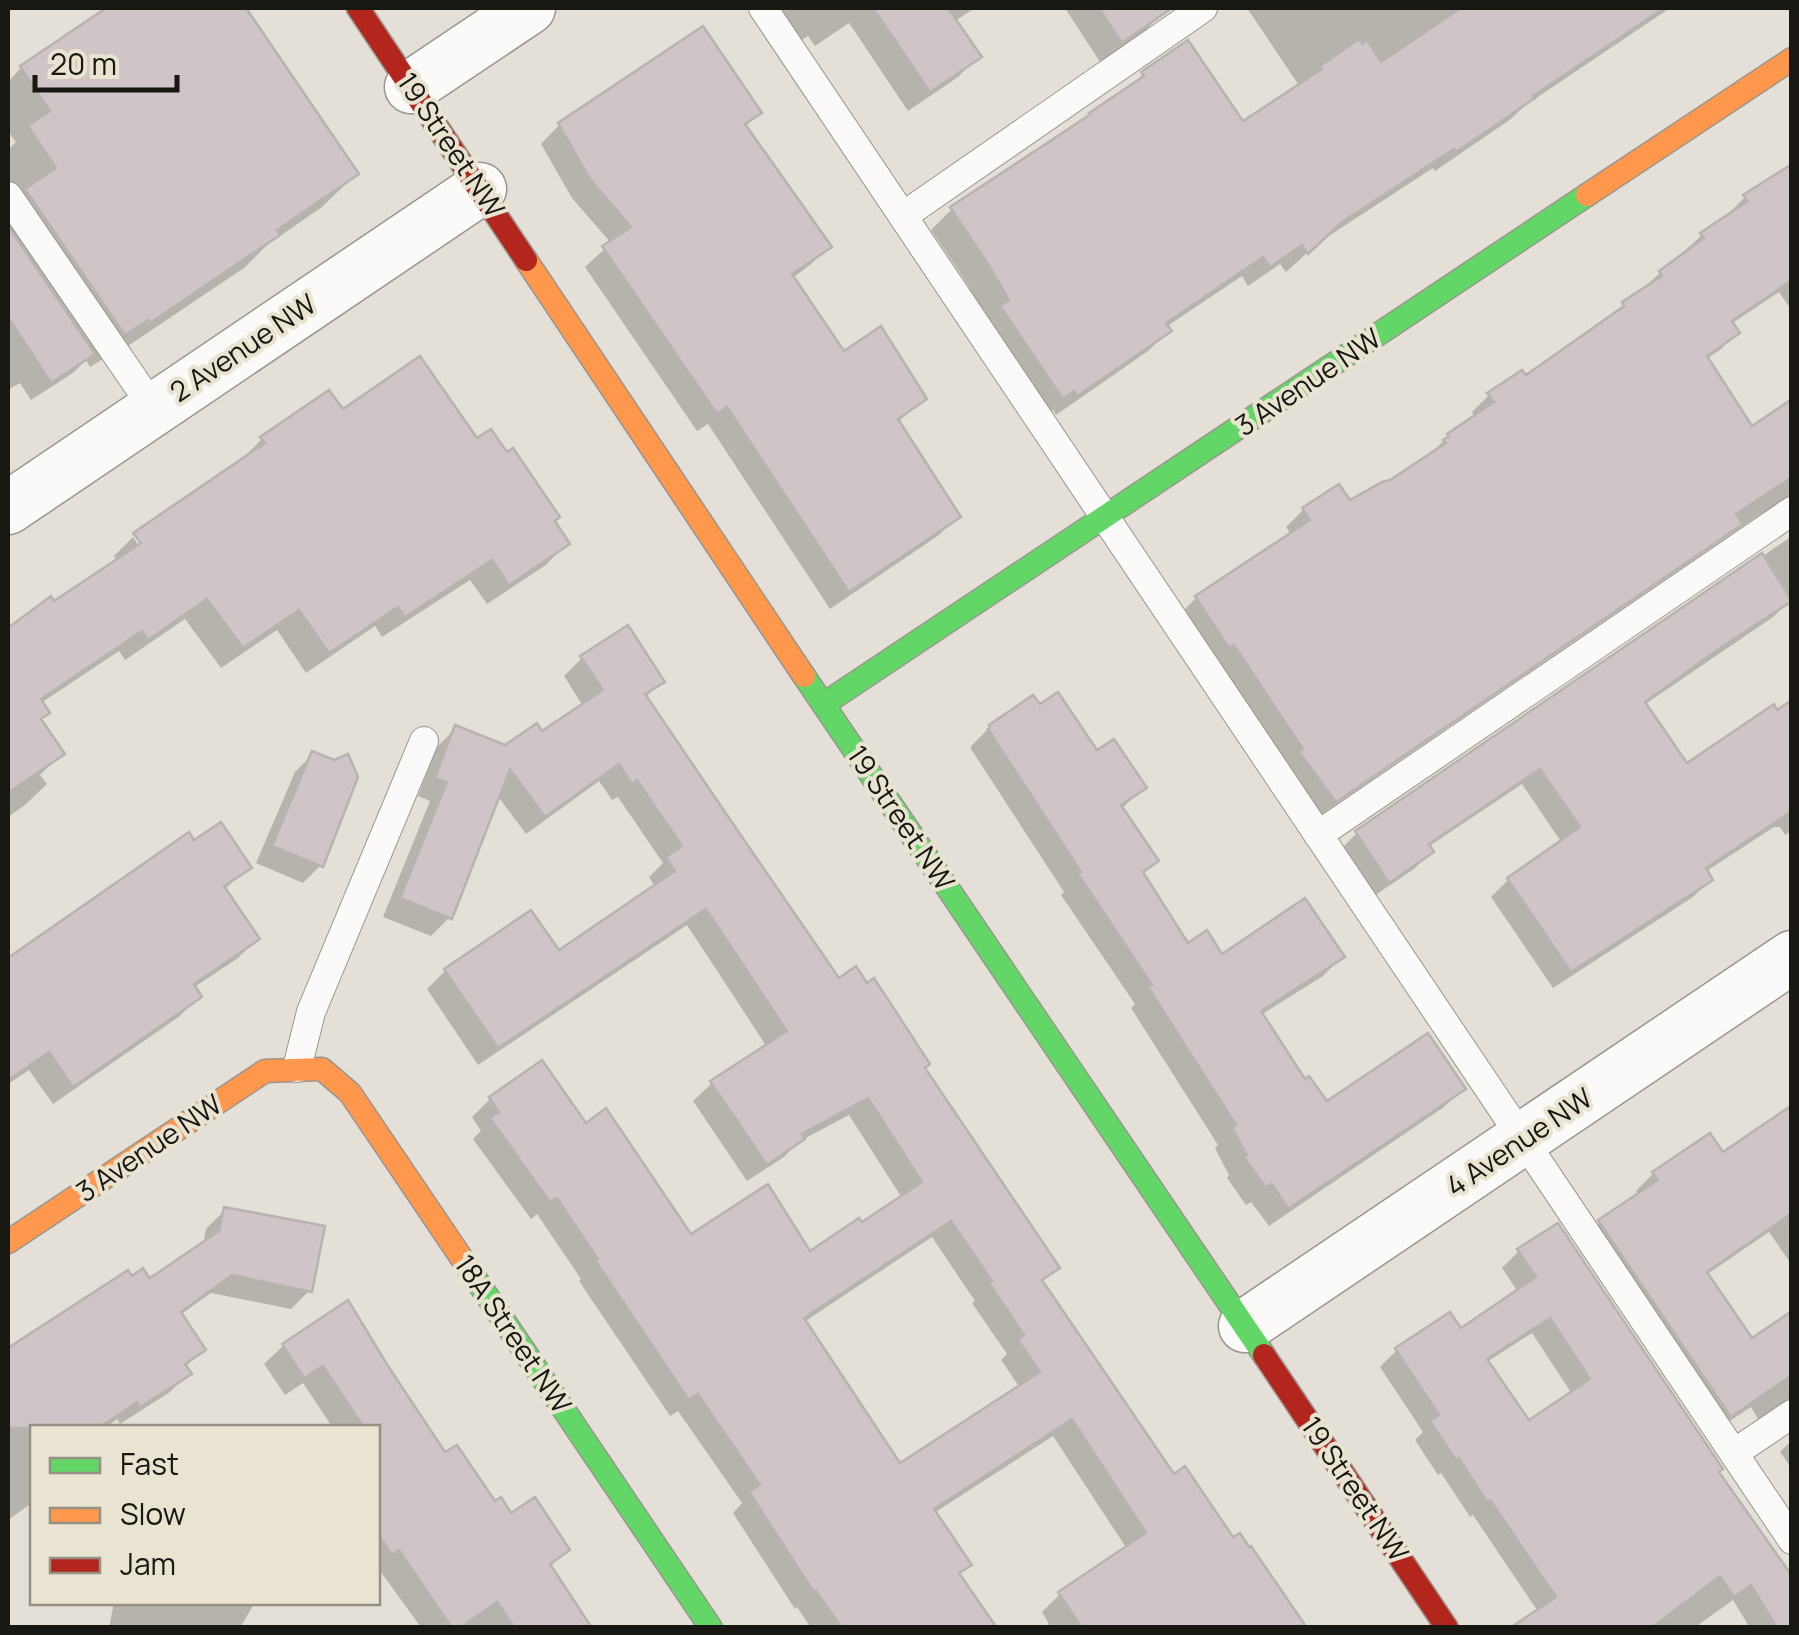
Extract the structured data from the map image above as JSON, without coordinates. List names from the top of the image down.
{
  "streets": {
    "street": [
      "19 Street NW",
      "2 Avenue NW",
      "3 Avenue NW",
      "4 Avenue NW",
      "18A Street NW"
    ]
  },
  "crossings": [
    ["19 Street NW", "2 Avenue NW"],
    ["19 Street NW", "3 Avenue NW"],
    ["19 Street NW", "4 Avenue NW"],
    ["3 Avenue NW", "18A Street NW"]
  ],
  "legend": ["Fast", "Slow", "Jam"],
  "scale_bar": "20 m"
}
